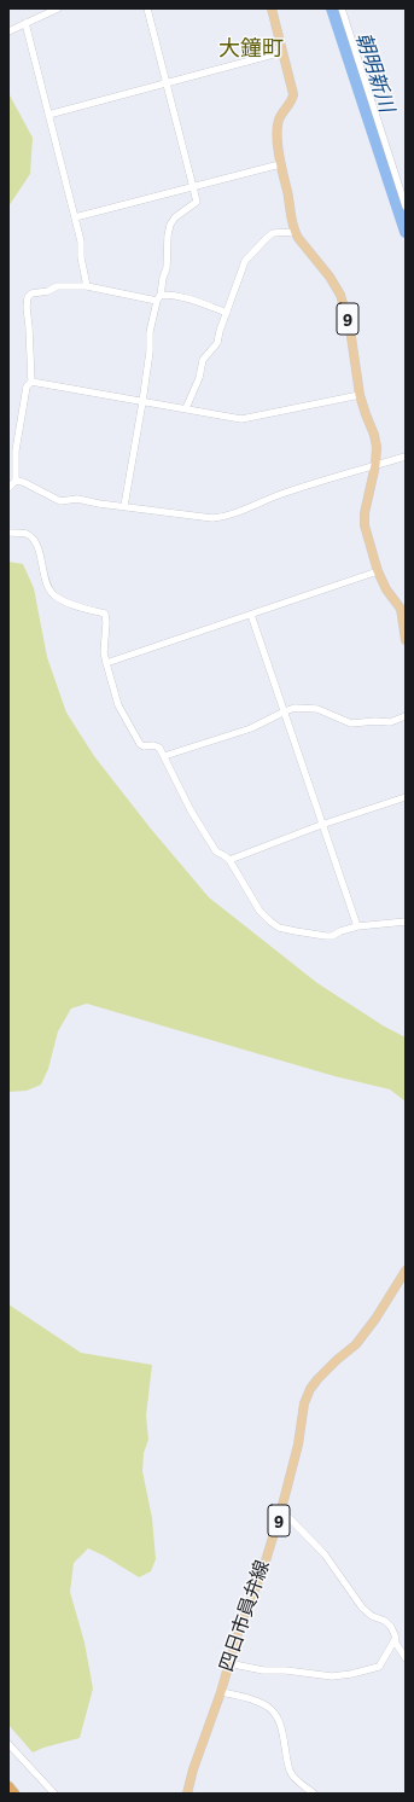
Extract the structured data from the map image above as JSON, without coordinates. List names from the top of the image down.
{
  "streets": {
    "main road": ["9", "四日市員弁線"]
  },
  "districts": ["大鐘町"],
  "water": ["朝明新川"]
}
